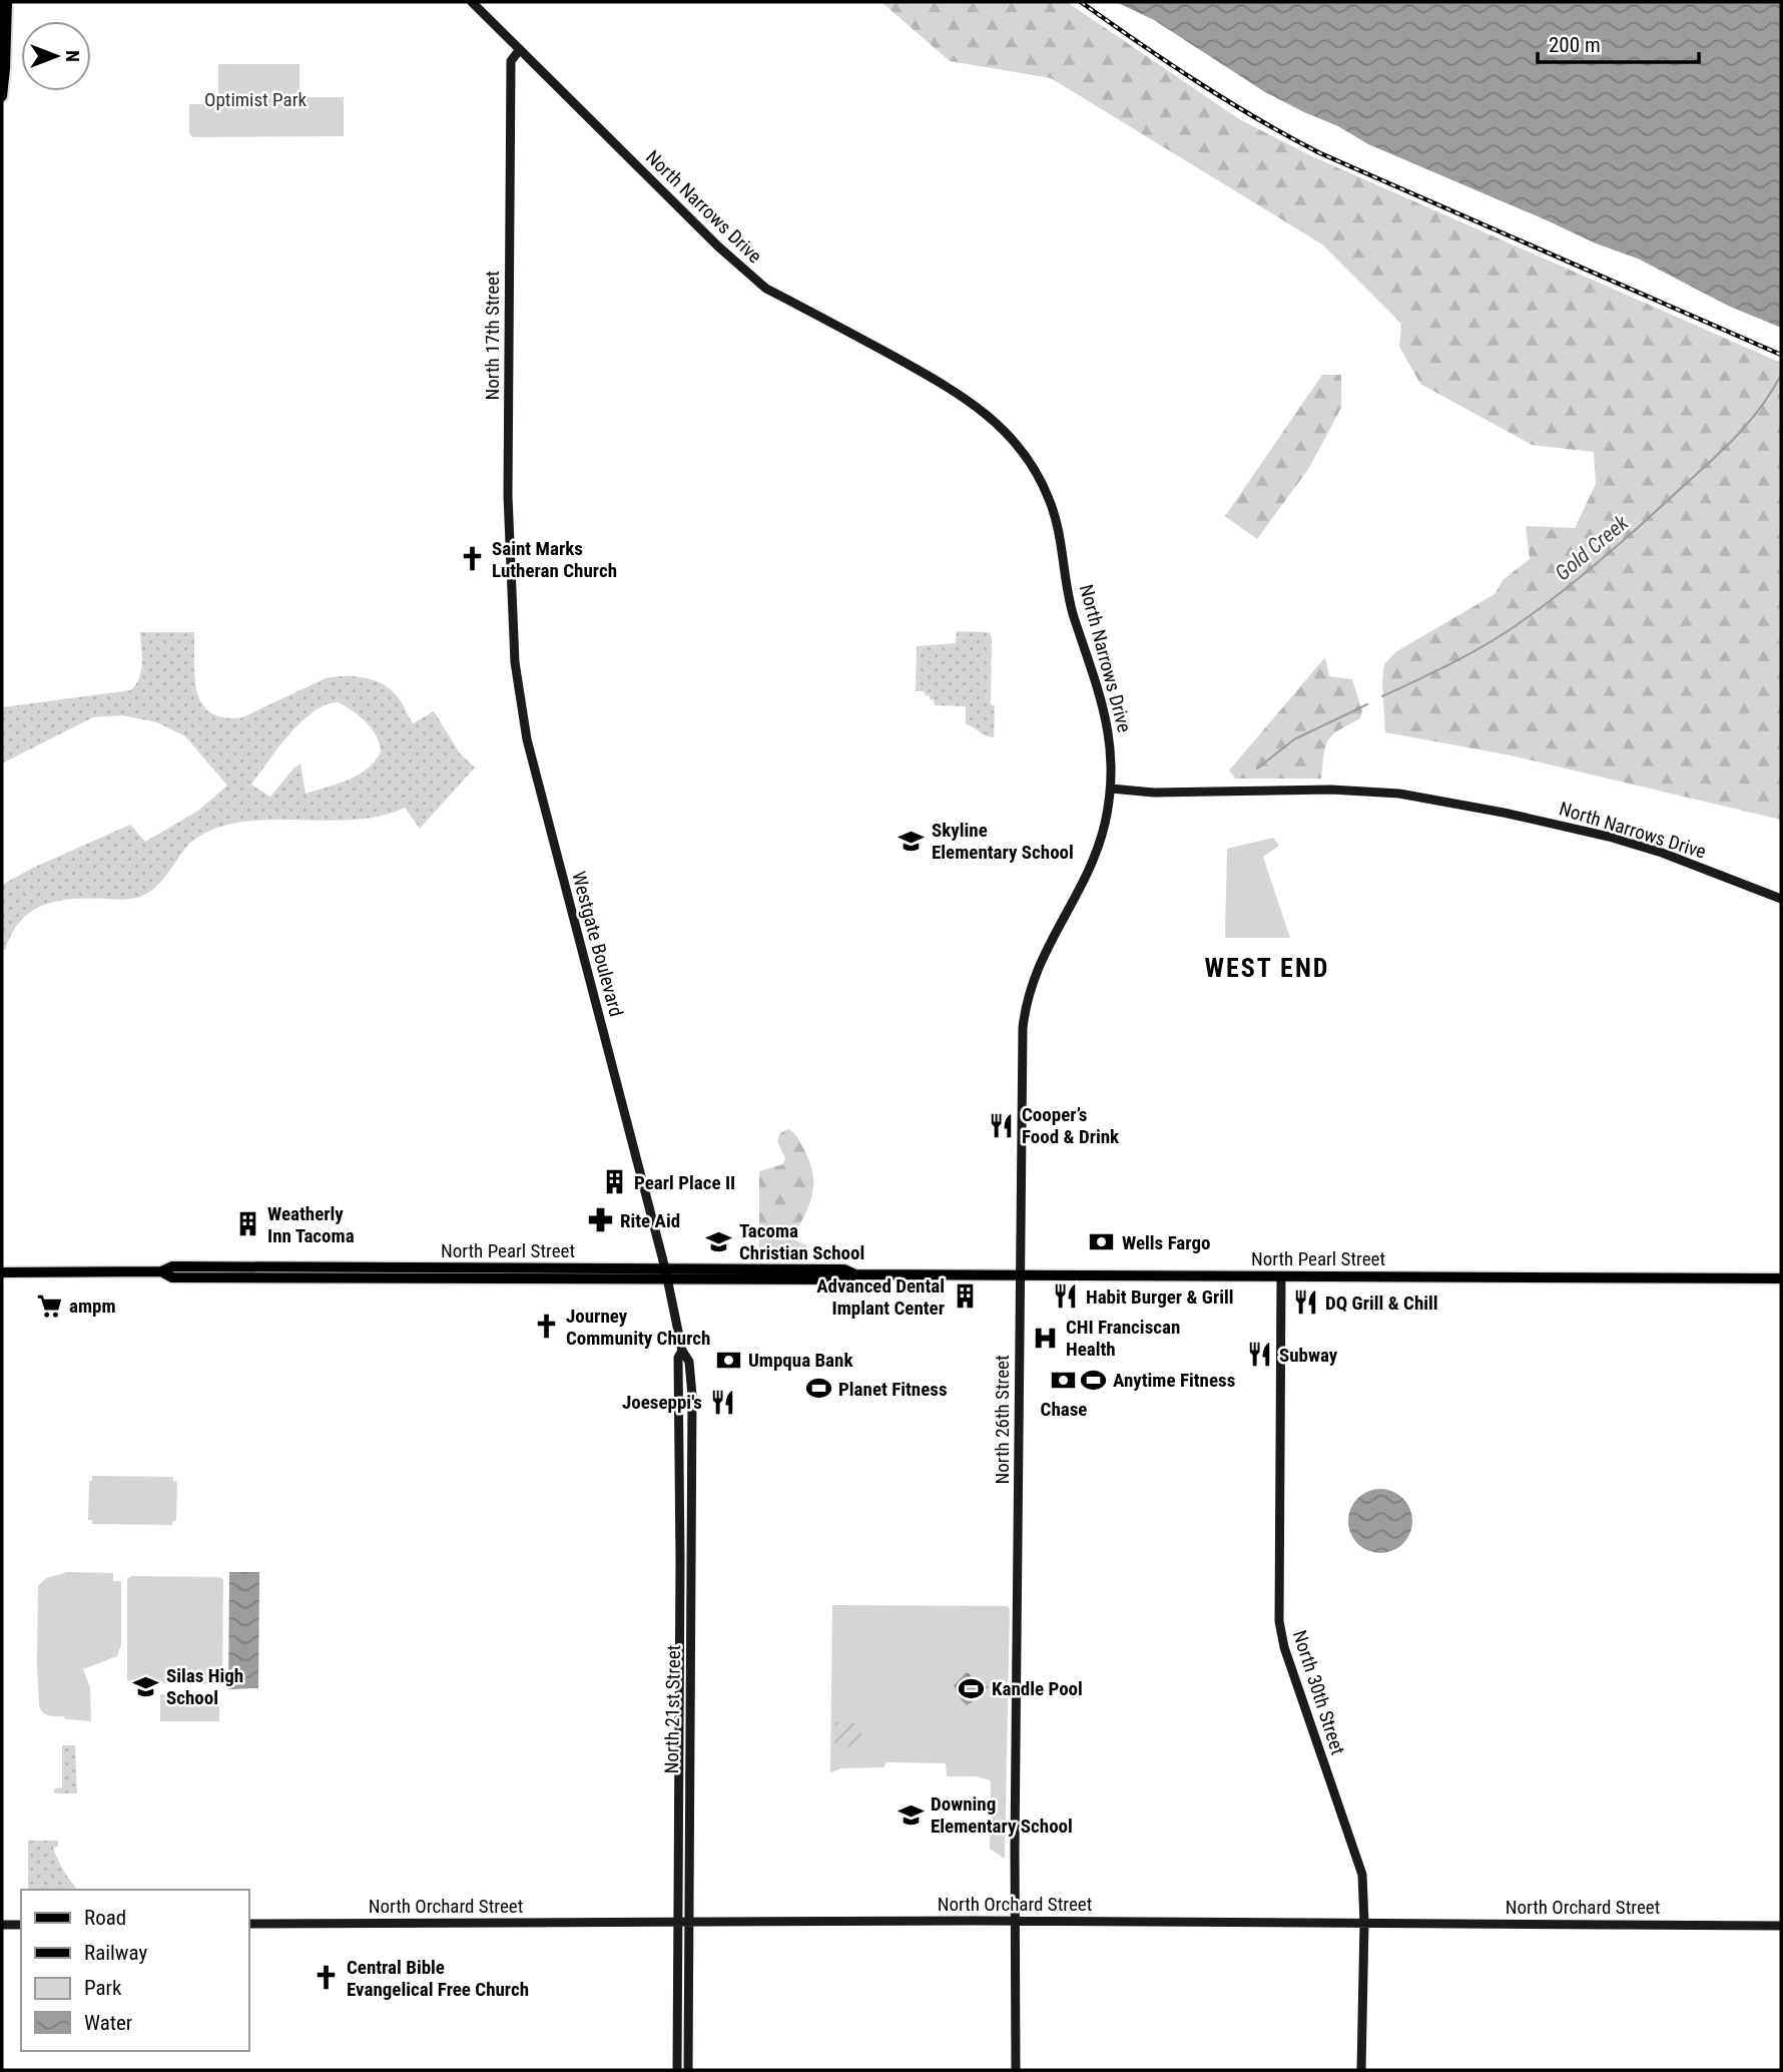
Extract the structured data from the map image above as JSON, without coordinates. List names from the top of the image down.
{
  "streets": {
    "main road": ["North Pearl Street"],
    "street": [
      "North Narrows Drive",
      "North 17th Street",
      "Westgate Boulevard",
      "North 26th Street",
      "North 30th Street",
      "North 21st Street",
      "North Orchard Street"
    ]
  },
  "crossings": [
    ["North Narrows Drive", "North 17th Street"],
    ["North Narrows Drive", "North 26th Street"],
    ["North 17th Street", "Westgate Boulevard"],
    ["Westgate Boulevard", "North Pearl Street"],
    ["Westgate Boulevard", "North 21st Street"],
    ["North Pearl Street", "North 26th Street"],
    ["North Pearl Street", "North 30th Street"],
    ["North Pearl Street", "North 21st Street"],
    ["North 26th Street", "North Orchard Street"],
    ["North 30th Street", "North Orchard Street"],
    ["North 21st Street", "North Orchard Street"]
  ],
  "districts": ["WEST END"],
  "water": ["Gold Creek"],
  "parks": ["Optimist Park"],
  "places": {
    "church": ["Saint Marks Lutheran Church", "Journey Community Church", "Central Bible Evangelical Free Church"],
    "school or university": [
      "Skyline Elementary School",
      "Tacoma Christian School",
      "Silas High School",
      "Downing Elementary School"
    ],
    "restaurant": [
      "Cooper’s Food & Drink",
      "Habit Burger & Grill",
      "DQ Grill & Chill",
      "Subway",
      "Joeseppi's"
    ],
    "building": ["Pearl Place II", "Weatherly Inn Tacoma", "Advanced Dental Implant Center"],
    "pharmacy": ["Rite Aid"],
    "bank": ["Wells Fargo", "Umpqua Bank", "Chase"],
    "supermarket": ["ampm"],
    "hospital": ["CHI Franciscan Health"],
    "sports": ["Anytime Fitness", "Planet Fitness", "Kandle Pool"]
  },
  "legend": [
    "Road",
    "Railway",
    "Park",
    "Water"
  ],
  "scale_bar": "200 m",
  "north": "right"
}
